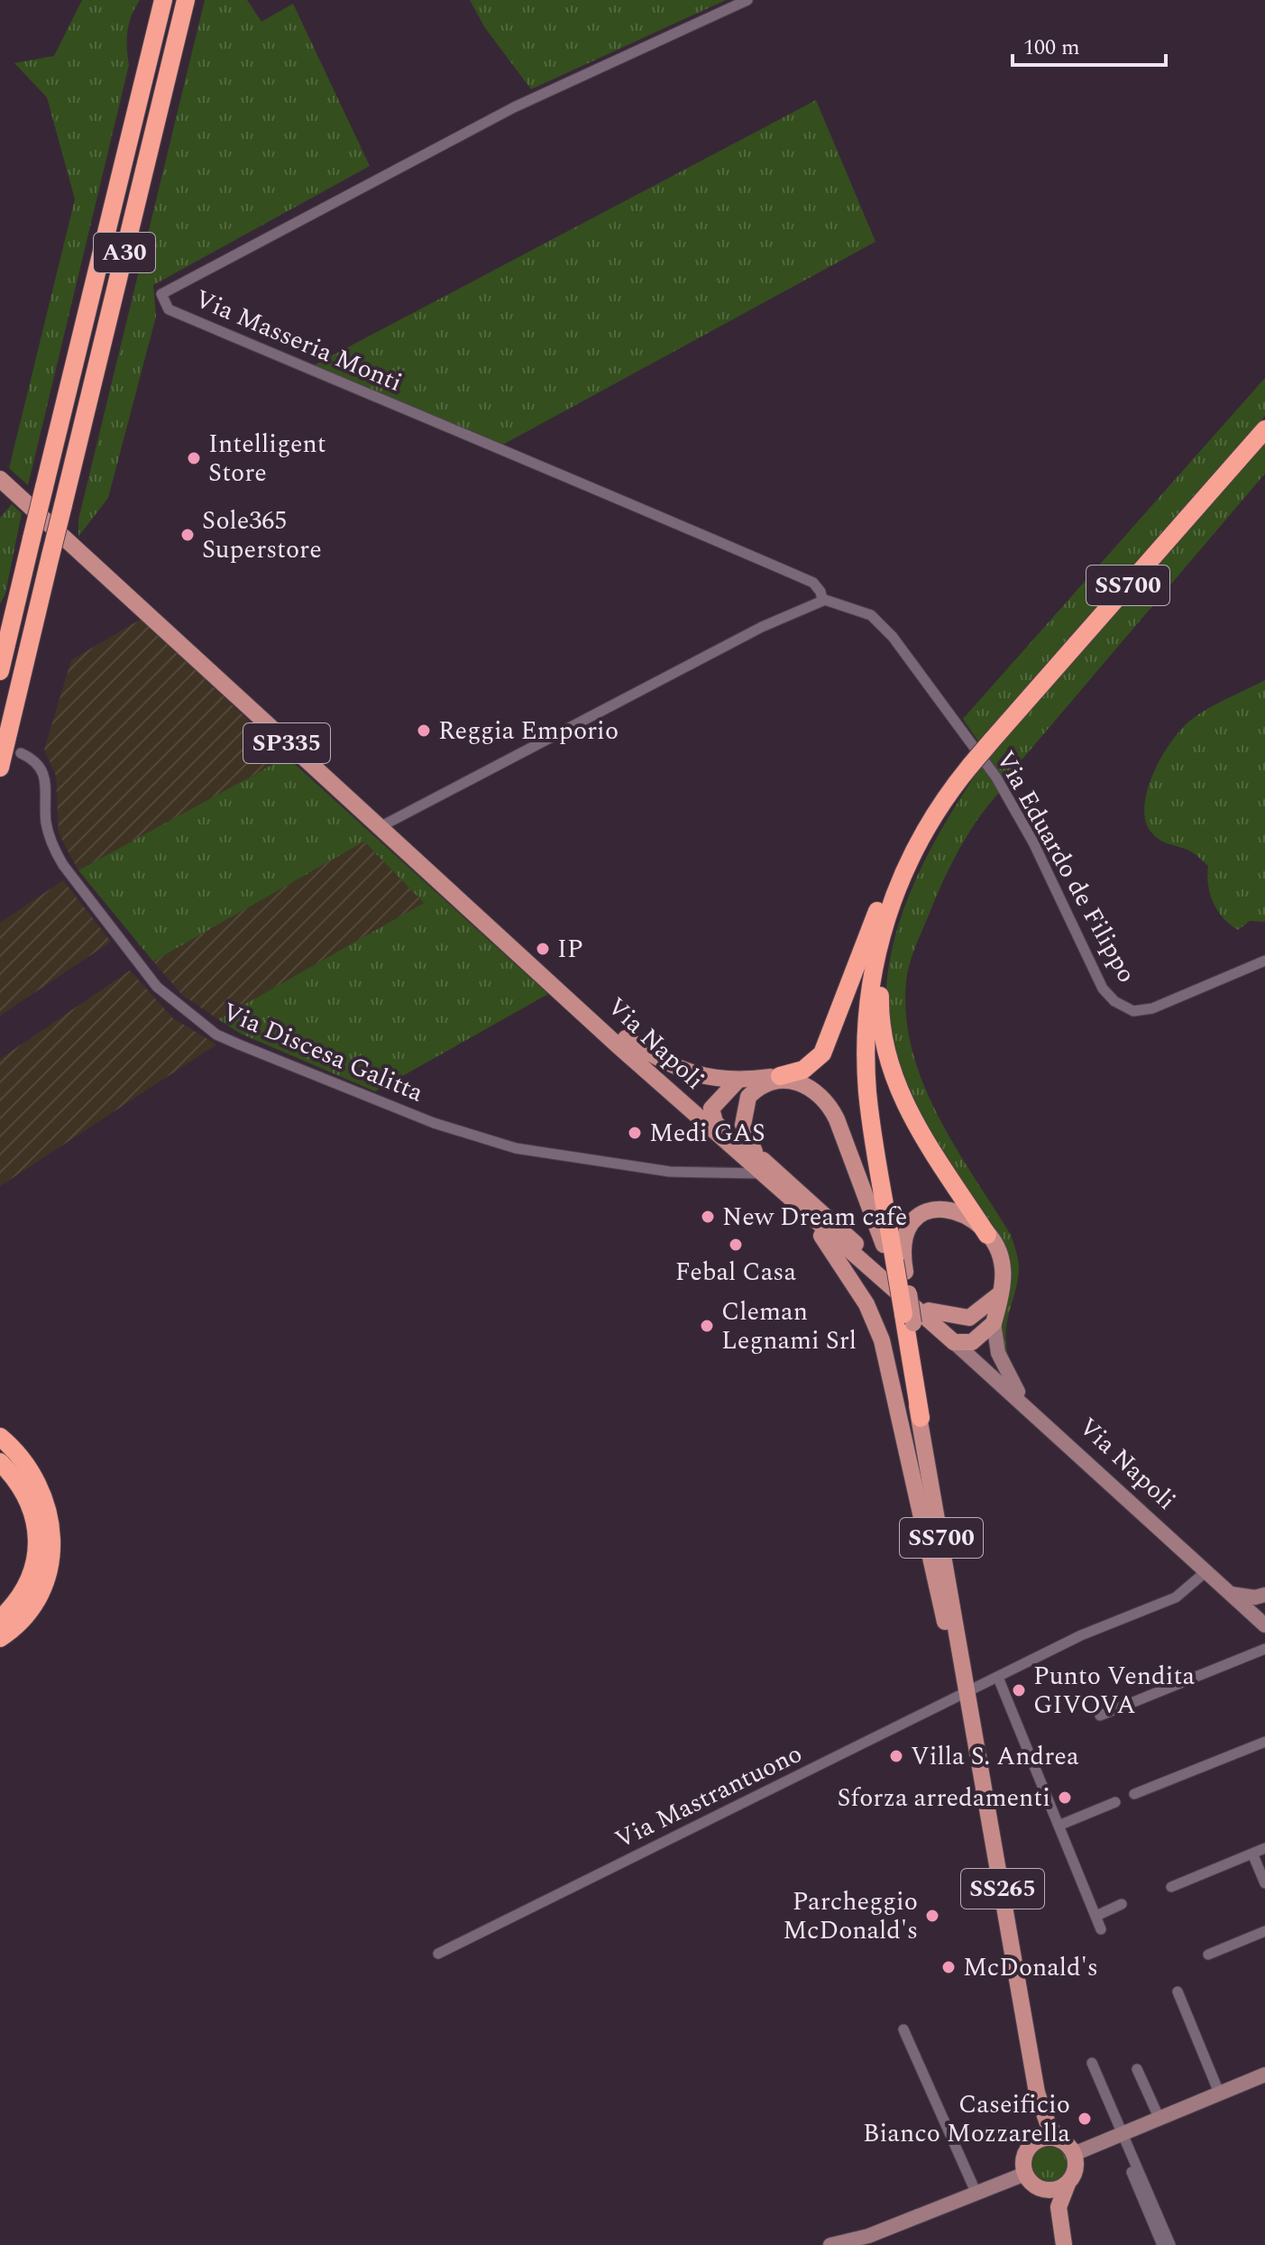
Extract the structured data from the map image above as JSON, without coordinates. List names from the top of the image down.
{
  "streets": {
    "highway": ["A30", "SS700"],
    "main road": ["SP335", "Via Napoli", "SS265"],
    "street": [
      "Via Masseria Monti",
      "Via Eduardo de Filippo",
      "Via Discesa Galitta",
      "Via Mastrantuono"
    ]
  },
  "crossings": [
    ["Via Masseria Monti", "Via Eduardo de Filippo"],
    ["SS700", "Via Mastrantuono"],
    ["SS700", "SS265"],
    ["SP335", "Via Napoli"],
    ["Via Napoli", "Via Discesa Galitta"],
    ["Via Napoli", "Via Mastrantuono"],
    ["Via Mastrantuono", "SS265"]
  ],
  "places": [
    "Intelligent Store",
    "Sole365 Superstore",
    "Reggia Emporio",
    "IP",
    "Medi GAS",
    "New Dream cafè",
    "Febal Casa",
    "Cleman Legnami Srl",
    "Punto Vendita GIVOVA",
    "Villa S. Andrea",
    "Sforza arredamenti",
    "Parcheggio McDonald's",
    "McDonald's",
    "Caseificio Bianco Mozzarella"
  ],
  "scale_bar": "100 m"
}
